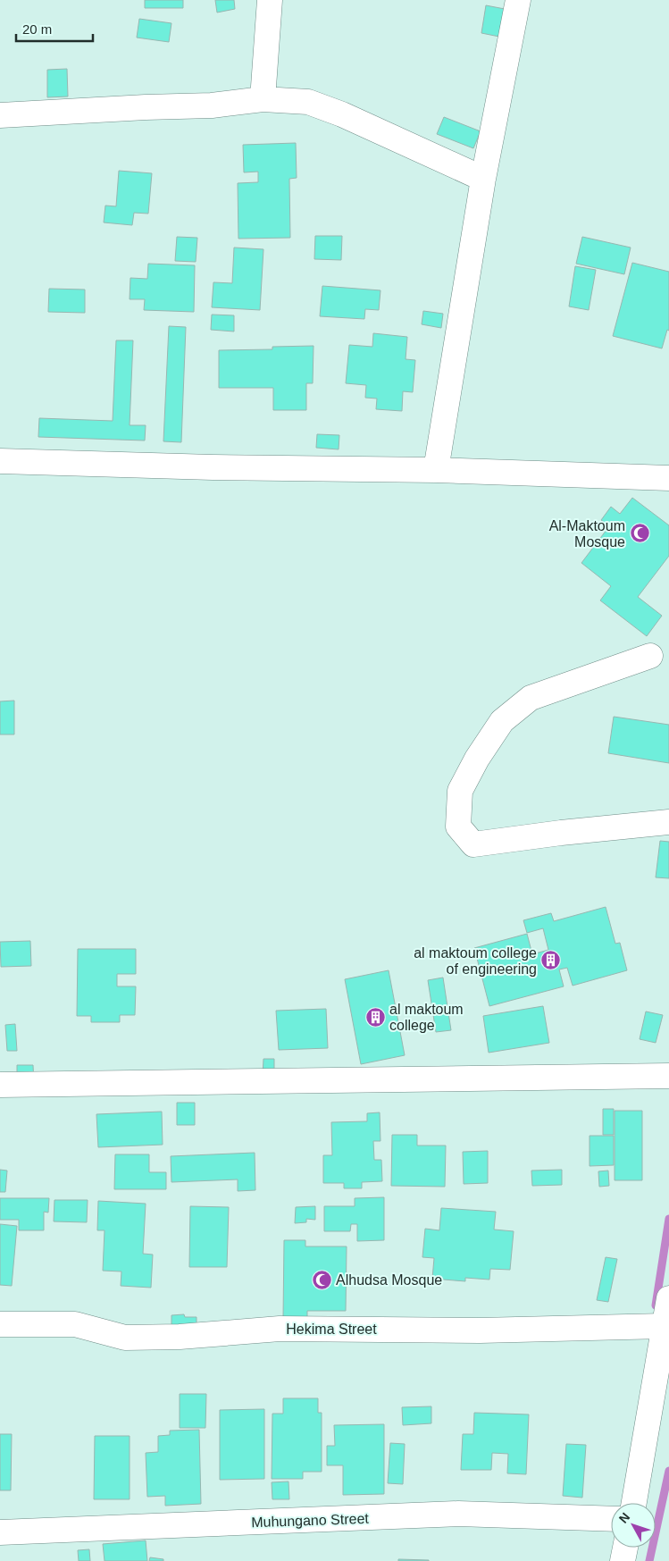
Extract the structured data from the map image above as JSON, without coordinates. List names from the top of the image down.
{
  "streets": {
    "street": ["Hekima Street", "Muhungano Street"]
  },
  "places": {
    "mosque": ["Al-Maktoum Mosque", "Alhudsa Mosque"],
    "building": ["al maktoum college of engineering", "al maktoum college"]
  },
  "scale_bar": "20 m",
  "north": "top left"
}
